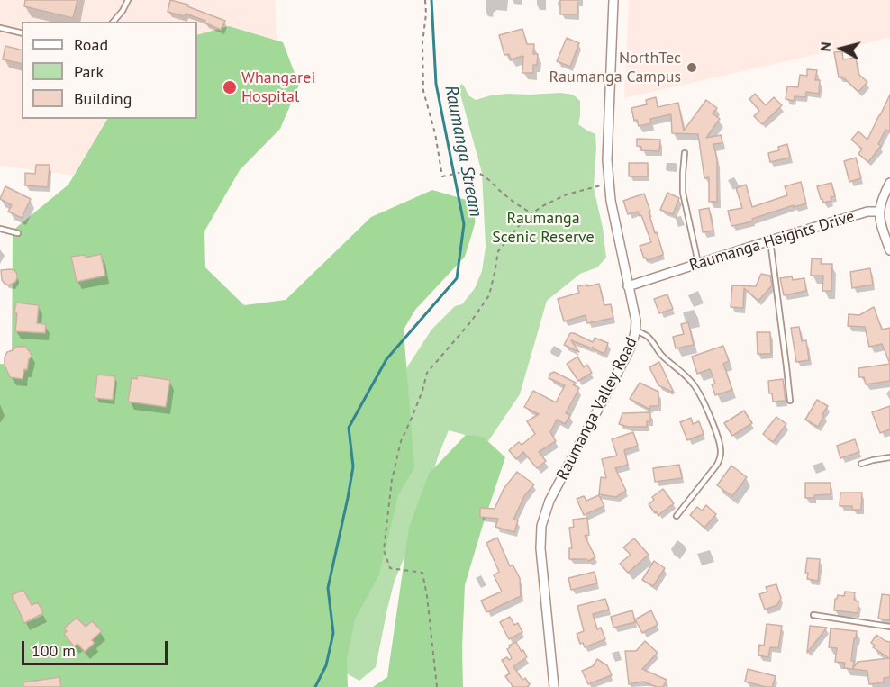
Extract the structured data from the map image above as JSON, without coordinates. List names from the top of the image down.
{
  "streets": {
    "street": ["Raumanga Heights Drive", "Raumanga Valley Road"]
  },
  "crossings": [
    ["Raumanga Heights Drive", "Raumanga Valley Road"]
  ],
  "water": ["Raumanga Stream"],
  "parks": ["Raumanga Scenic Reserve"],
  "places": ["NorthTec Raumanga Campus", "Whangarei Hospital"],
  "legend": ["Road", "Park", "Building"],
  "scale_bar": "100 m",
  "north": "left"
}
